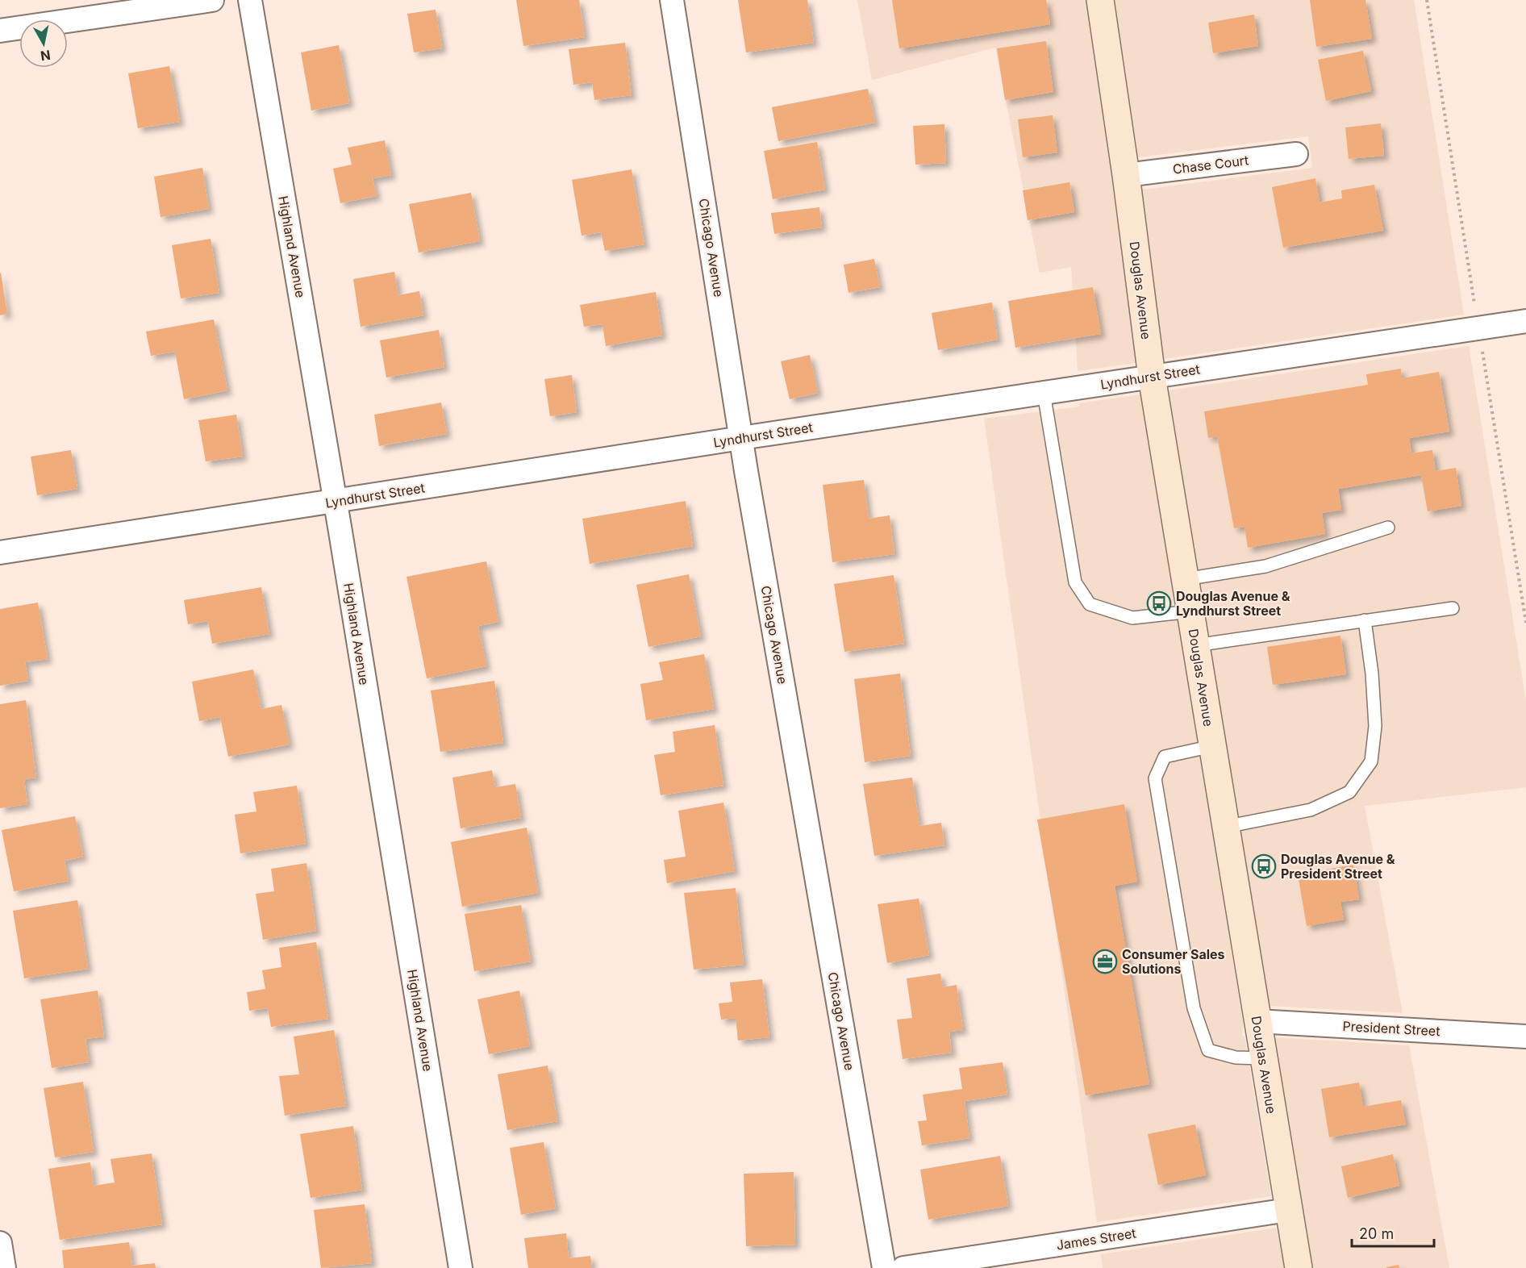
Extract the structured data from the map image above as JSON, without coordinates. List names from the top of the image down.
{
  "streets": {
    "street": [
      "Chase Court",
      "Highland Avenue",
      "Chicago Avenue",
      "Douglas Avenue",
      "Lyndhurst Street",
      "President Street",
      "James Street"
    ]
  },
  "crossings": [
    ["Chase Court", "Douglas Avenue"],
    ["Highland Avenue", "Lyndhurst Street"],
    ["Chicago Avenue", "Lyndhurst Street"],
    ["Douglas Avenue", "Lyndhurst Street"],
    ["Douglas Avenue", "President Street"],
    ["Douglas Avenue", "James Street"]
  ],
  "places": {
    "bus stop": ["Douglas Avenue & Lyndhurst Street", "Douglas Avenue & President Street"],
    "office": ["Consumer Sales Solutions"]
  },
  "scale_bar": "20 m",
  "north": "bottom"
}
